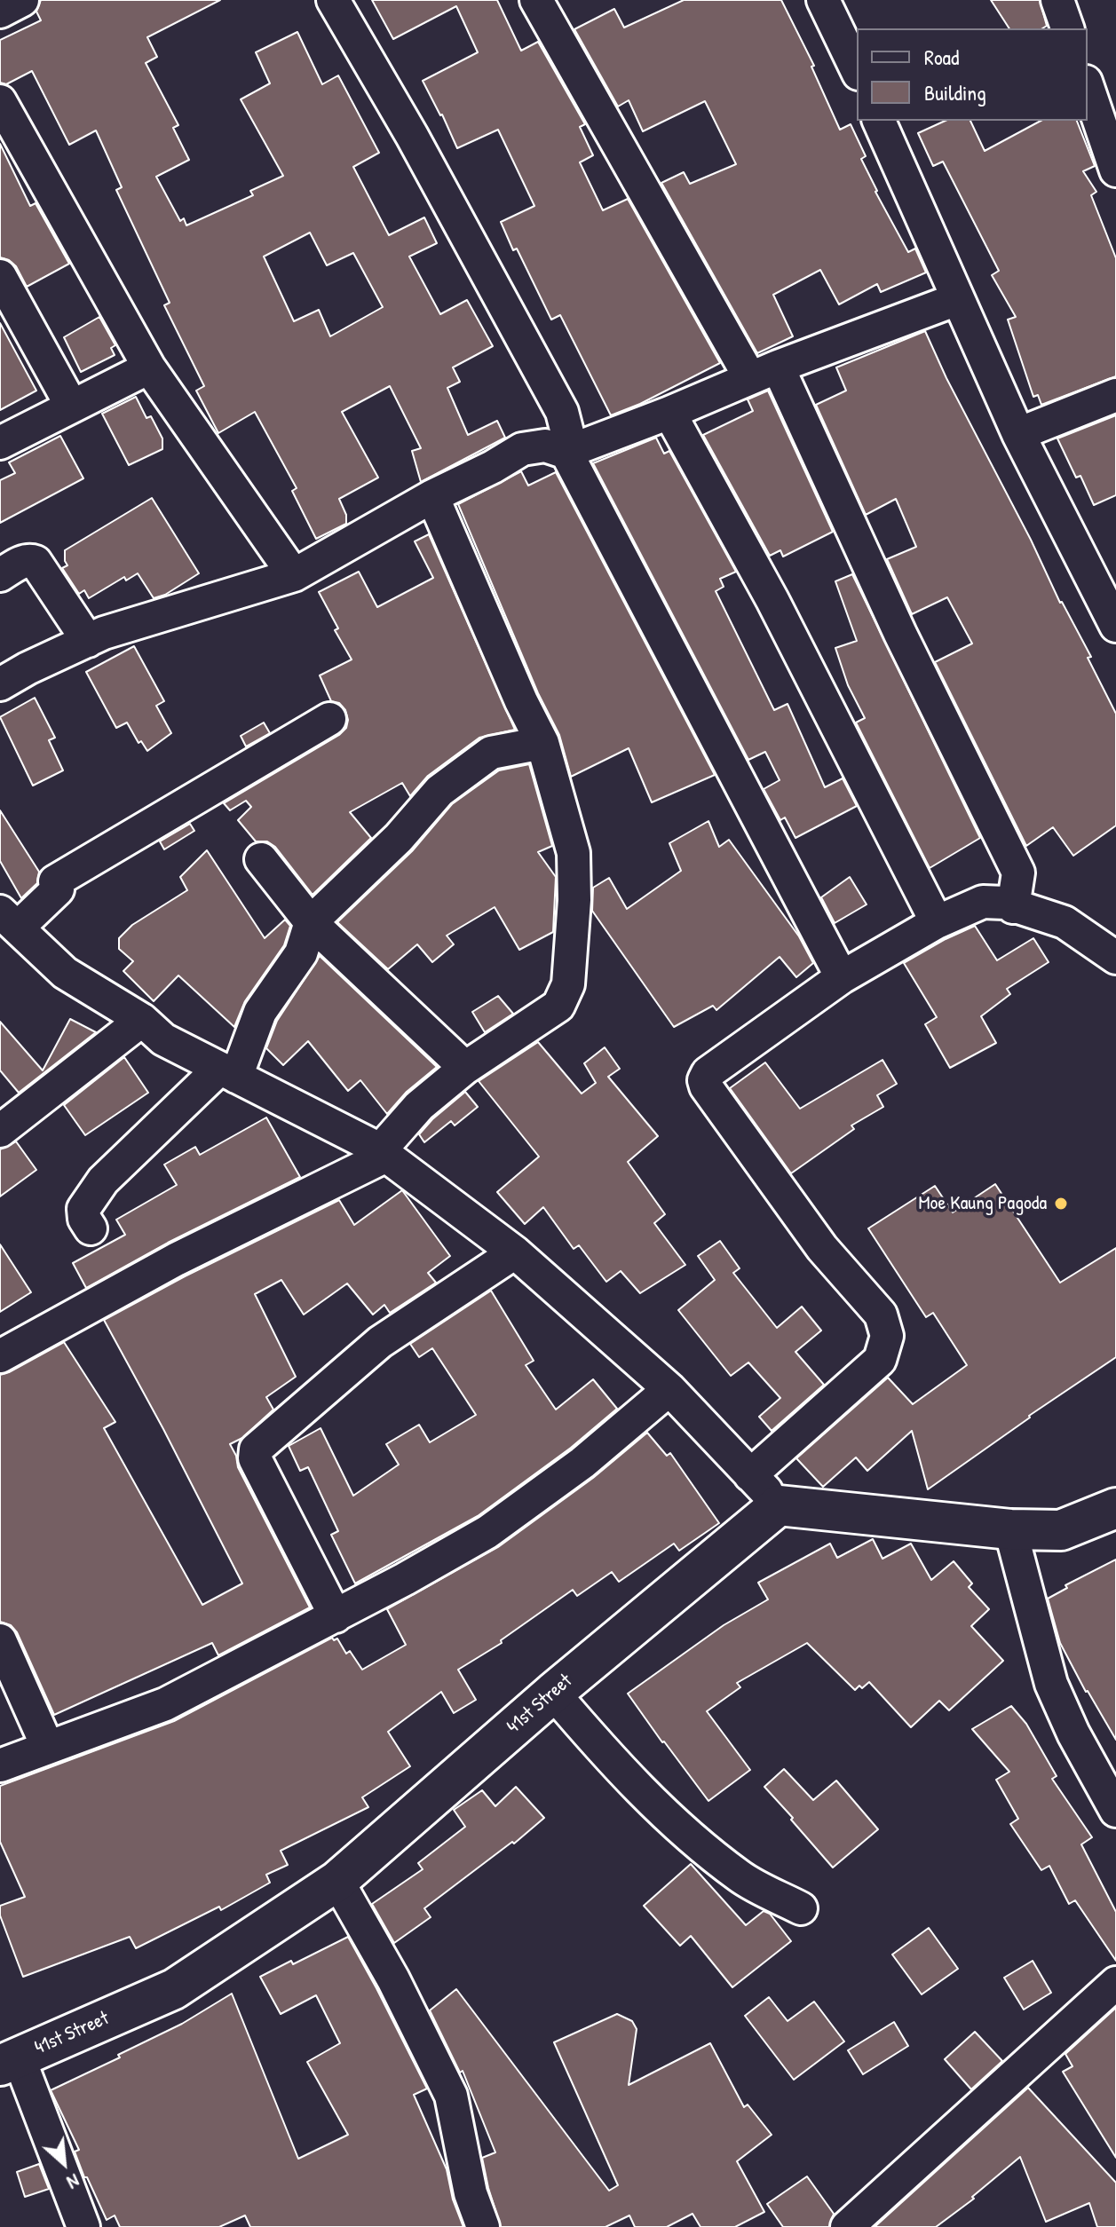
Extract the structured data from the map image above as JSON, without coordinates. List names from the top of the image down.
{
  "streets": {
    "main road": ["41st Street"]
  },
  "places": ["Moe Kaung Pagoda"],
  "legend": ["Road", "Building"],
  "north": "bottom right"
}
